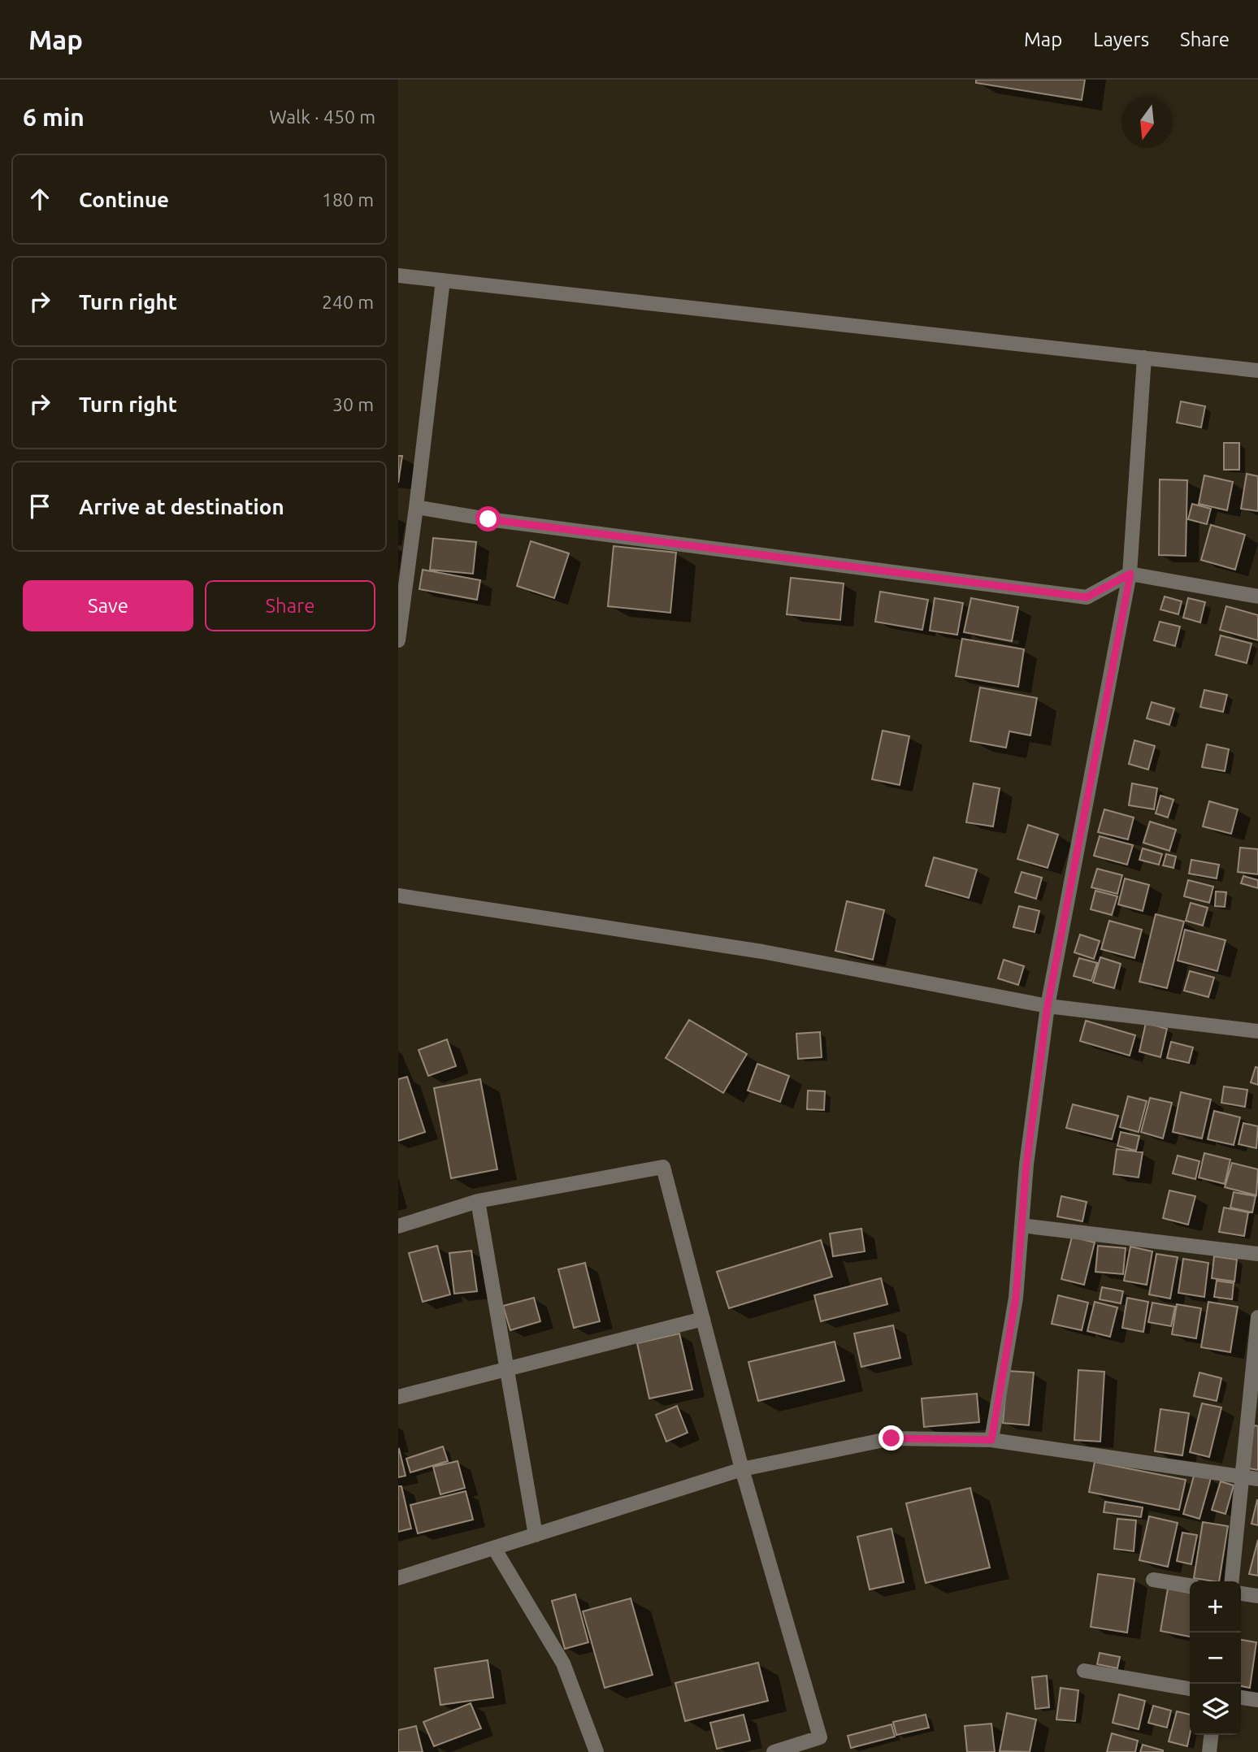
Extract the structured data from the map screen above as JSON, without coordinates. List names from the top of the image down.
{
  "north": "bottom",
  "page": {
    "header": "Map",
    "nav": ["Map", "Layers", "Share"],
    "heading": ["6 min", "Walk · 450 m"],
    "list": [
      ["Continue", "180 m"],
      ["Turn right", "240 m"],
      ["Turn right", "30 m"],
      "Arrive at destination"
    ],
    "buttons": ["Save", "Share"],
    "map_buttons": ["+", "−"]
  }
}
